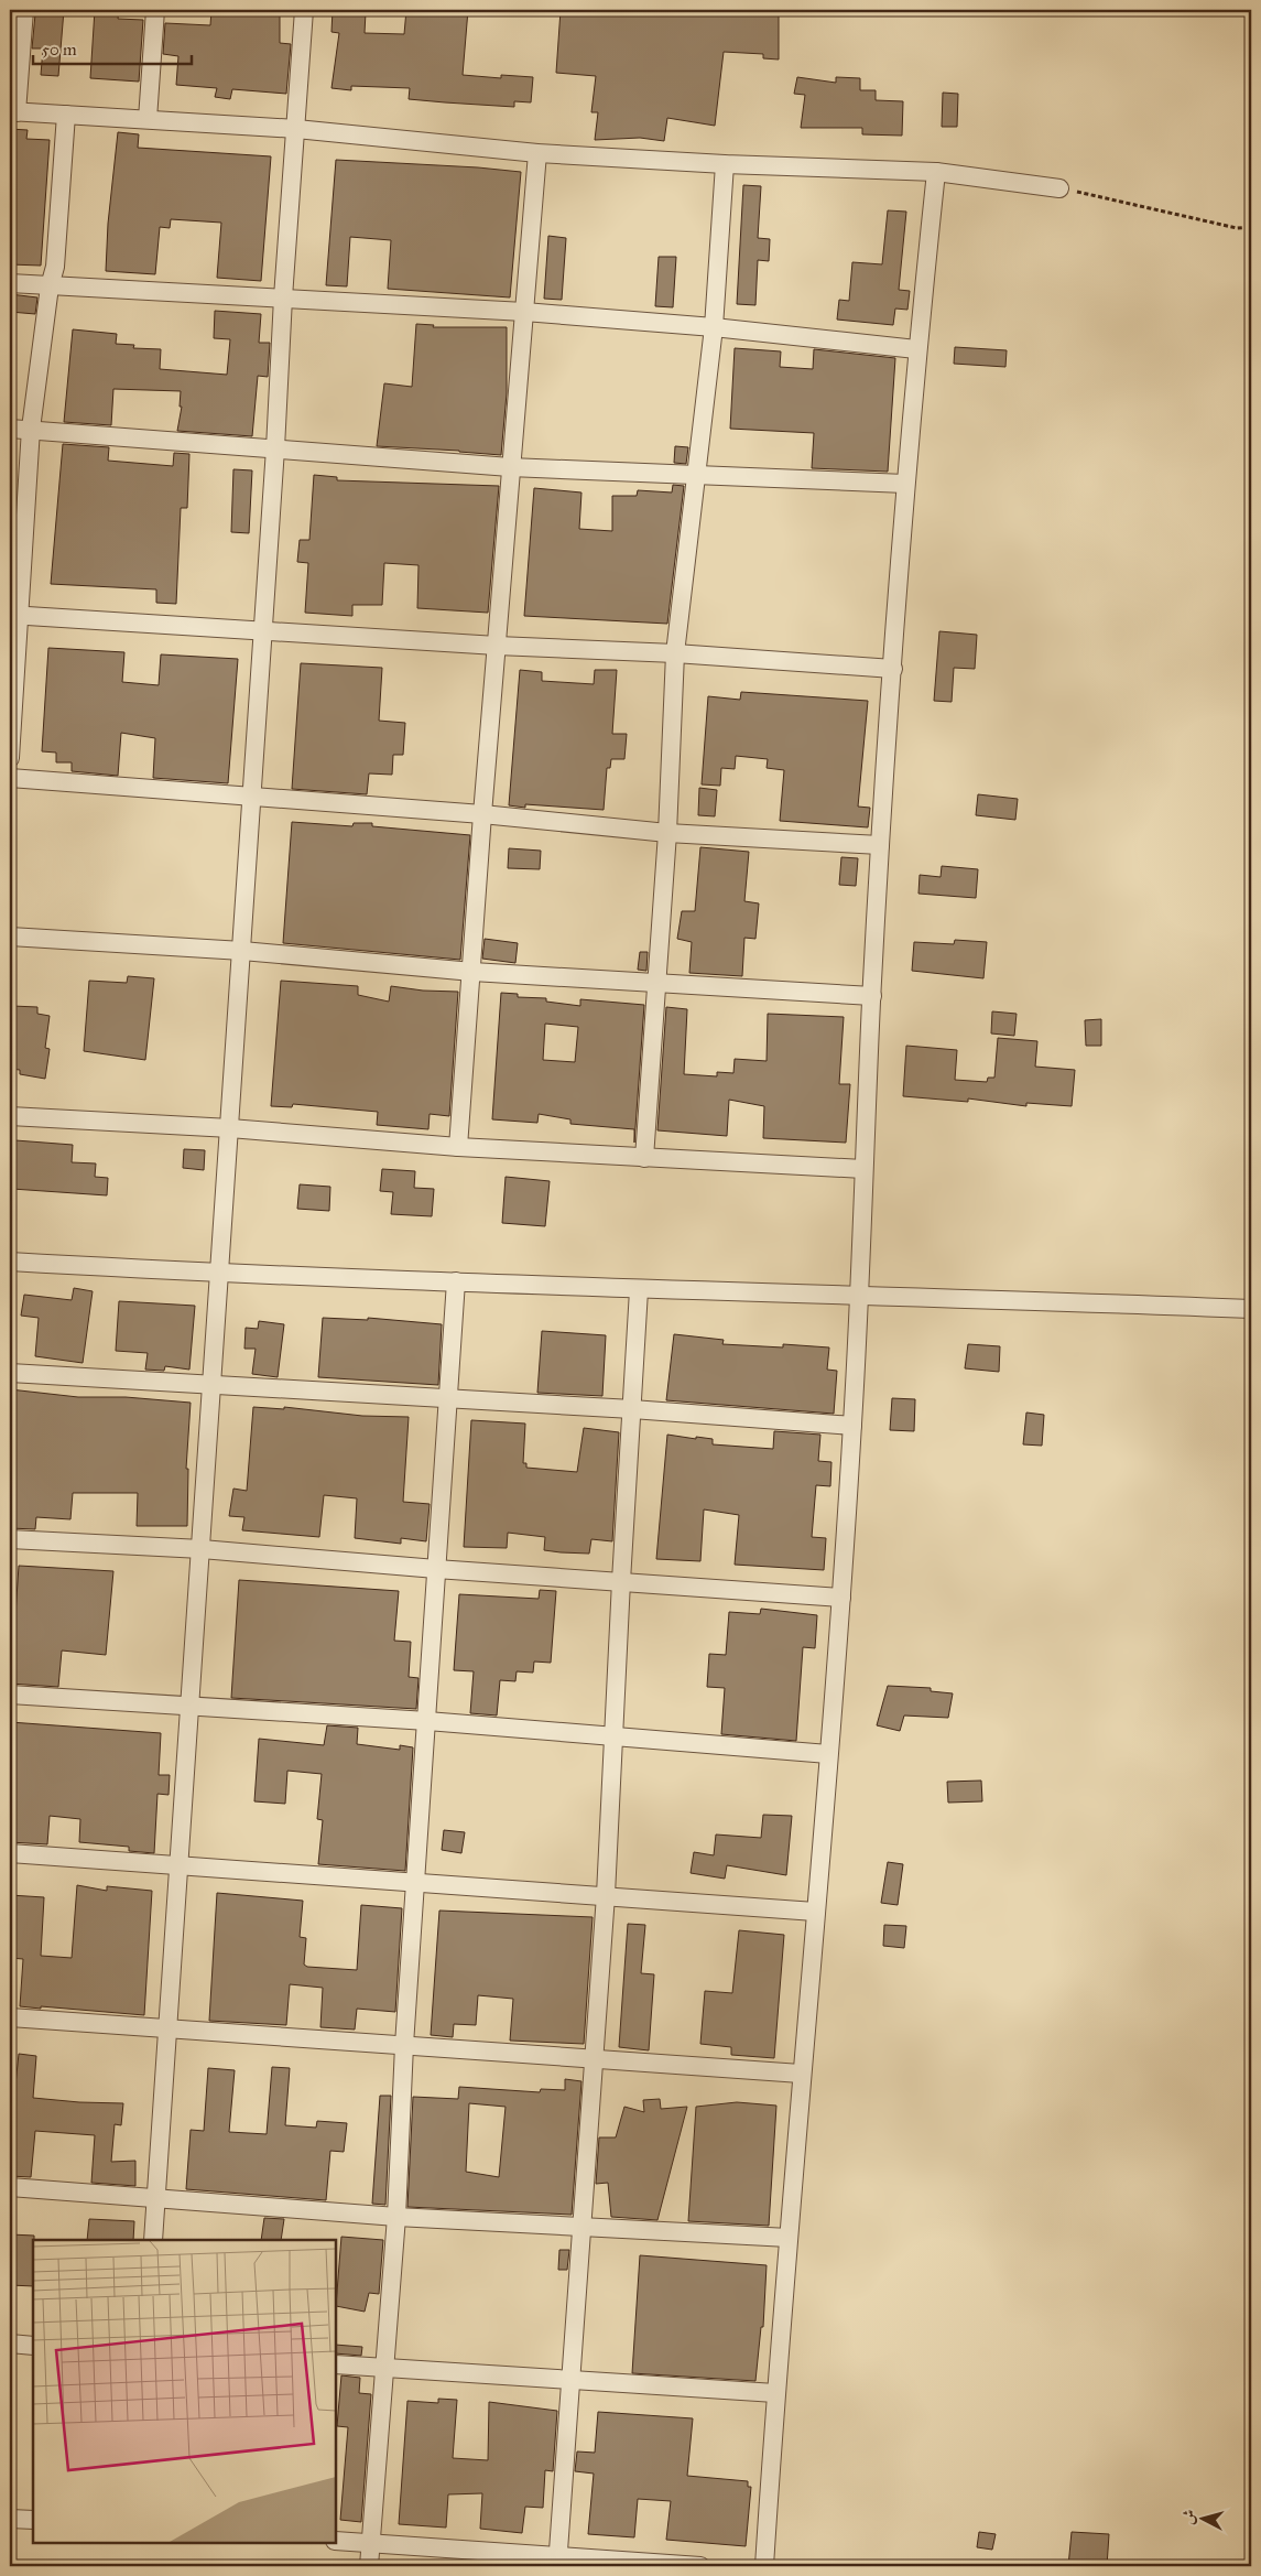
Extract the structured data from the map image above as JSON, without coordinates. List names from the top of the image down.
{
  "scale_bar": "50 m",
  "north": "left"
}
